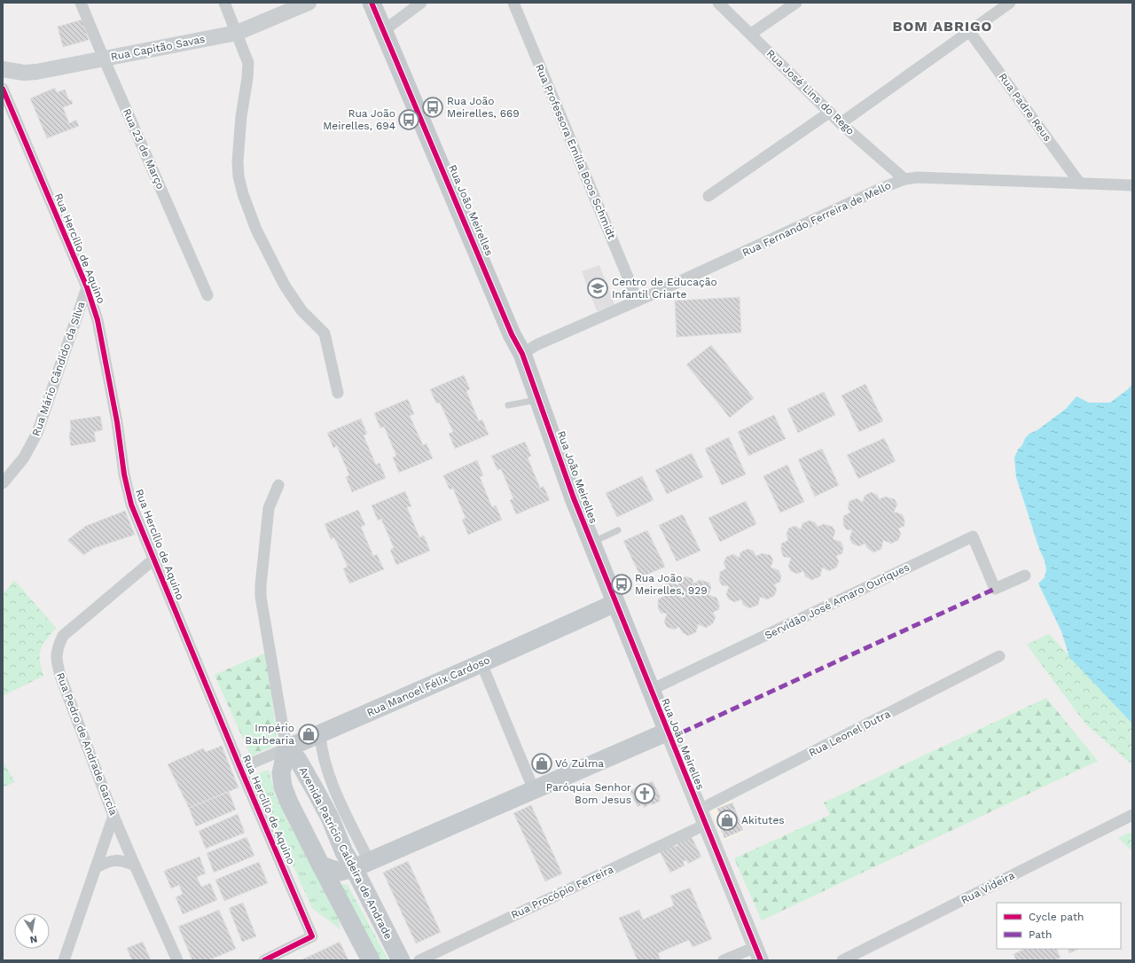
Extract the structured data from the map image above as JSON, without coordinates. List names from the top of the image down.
{
  "streets": {
    "main road": ["Rua João Meirelles", "Rua Manoel Félix Cardoso", "Avenida Patrício Caldeira de Andrade"],
    "street": [
      "Rua Capitão Savas",
      "Rua José Lins do Rego",
      "Rua Padre Reus",
      "Rua 23 de Março",
      "Rua Professora Emília Boos Schmidt",
      "Rua Fernando Ferreira de Mello",
      "Rua Hercílio de Aquino",
      "Rua Mário Cândido da Silva",
      "Servidão José Amaro Ouriques",
      "Rua Leonel Dutra",
      "Rua Pedro de Andrade Garcia",
      "Rua Videira",
      "Rua Procópio Ferreira"
    ]
  },
  "crossings": [
    ["Rua Capitão Savas", "Rua 23 de Março"],
    ["Rua José Lins do Rego", "Rua Fernando Ferreira de Mello"],
    ["Rua Padre Reus", "Rua Fernando Ferreira de Mello"],
    ["Rua Professora Emília Boos Schmidt", "Rua Fernando Ferreira de Mello"],
    ["Rua João Meirelles", "Rua Fernando Ferreira de Mello"],
    ["Rua João Meirelles", "Servidão José Amaro Ouriques"],
    ["Rua João Meirelles", "Rua Manoel Félix Cardoso"],
    ["Rua João Meirelles", "Rua Leonel Dutra"],
    ["Rua João Meirelles", "Rua Procópio Ferreira"],
    ["Rua Hercílio de Aquino", "Rua Mário Cândido da Silva"],
    ["Rua Hercílio de Aquino", "Rua Manoel Félix Cardoso"],
    ["Rua Hercílio de Aquino", "Rua Pedro de Andrade Garcia"],
    ["Rua Manoel Félix Cardoso", "Avenida Patrício Caldeira de Andrade"]
  ],
  "districts": ["BOM ABRIGO"],
  "places": {
    "bus stop": ["Rua João Meirelles, 669", "Rua João Meirelles, 694", "Rua João Meirelles, 929"],
    "school or university": ["Centro de Educação Infantil Criarte"],
    "shop": ["Império Barbearia", "Vó Zulma", "Akitutes"],
    "church": ["Paróquia Senhor Bom Jesus"]
  },
  "legend": ["Cycle path", "Path"],
  "north": "bottom"
}
